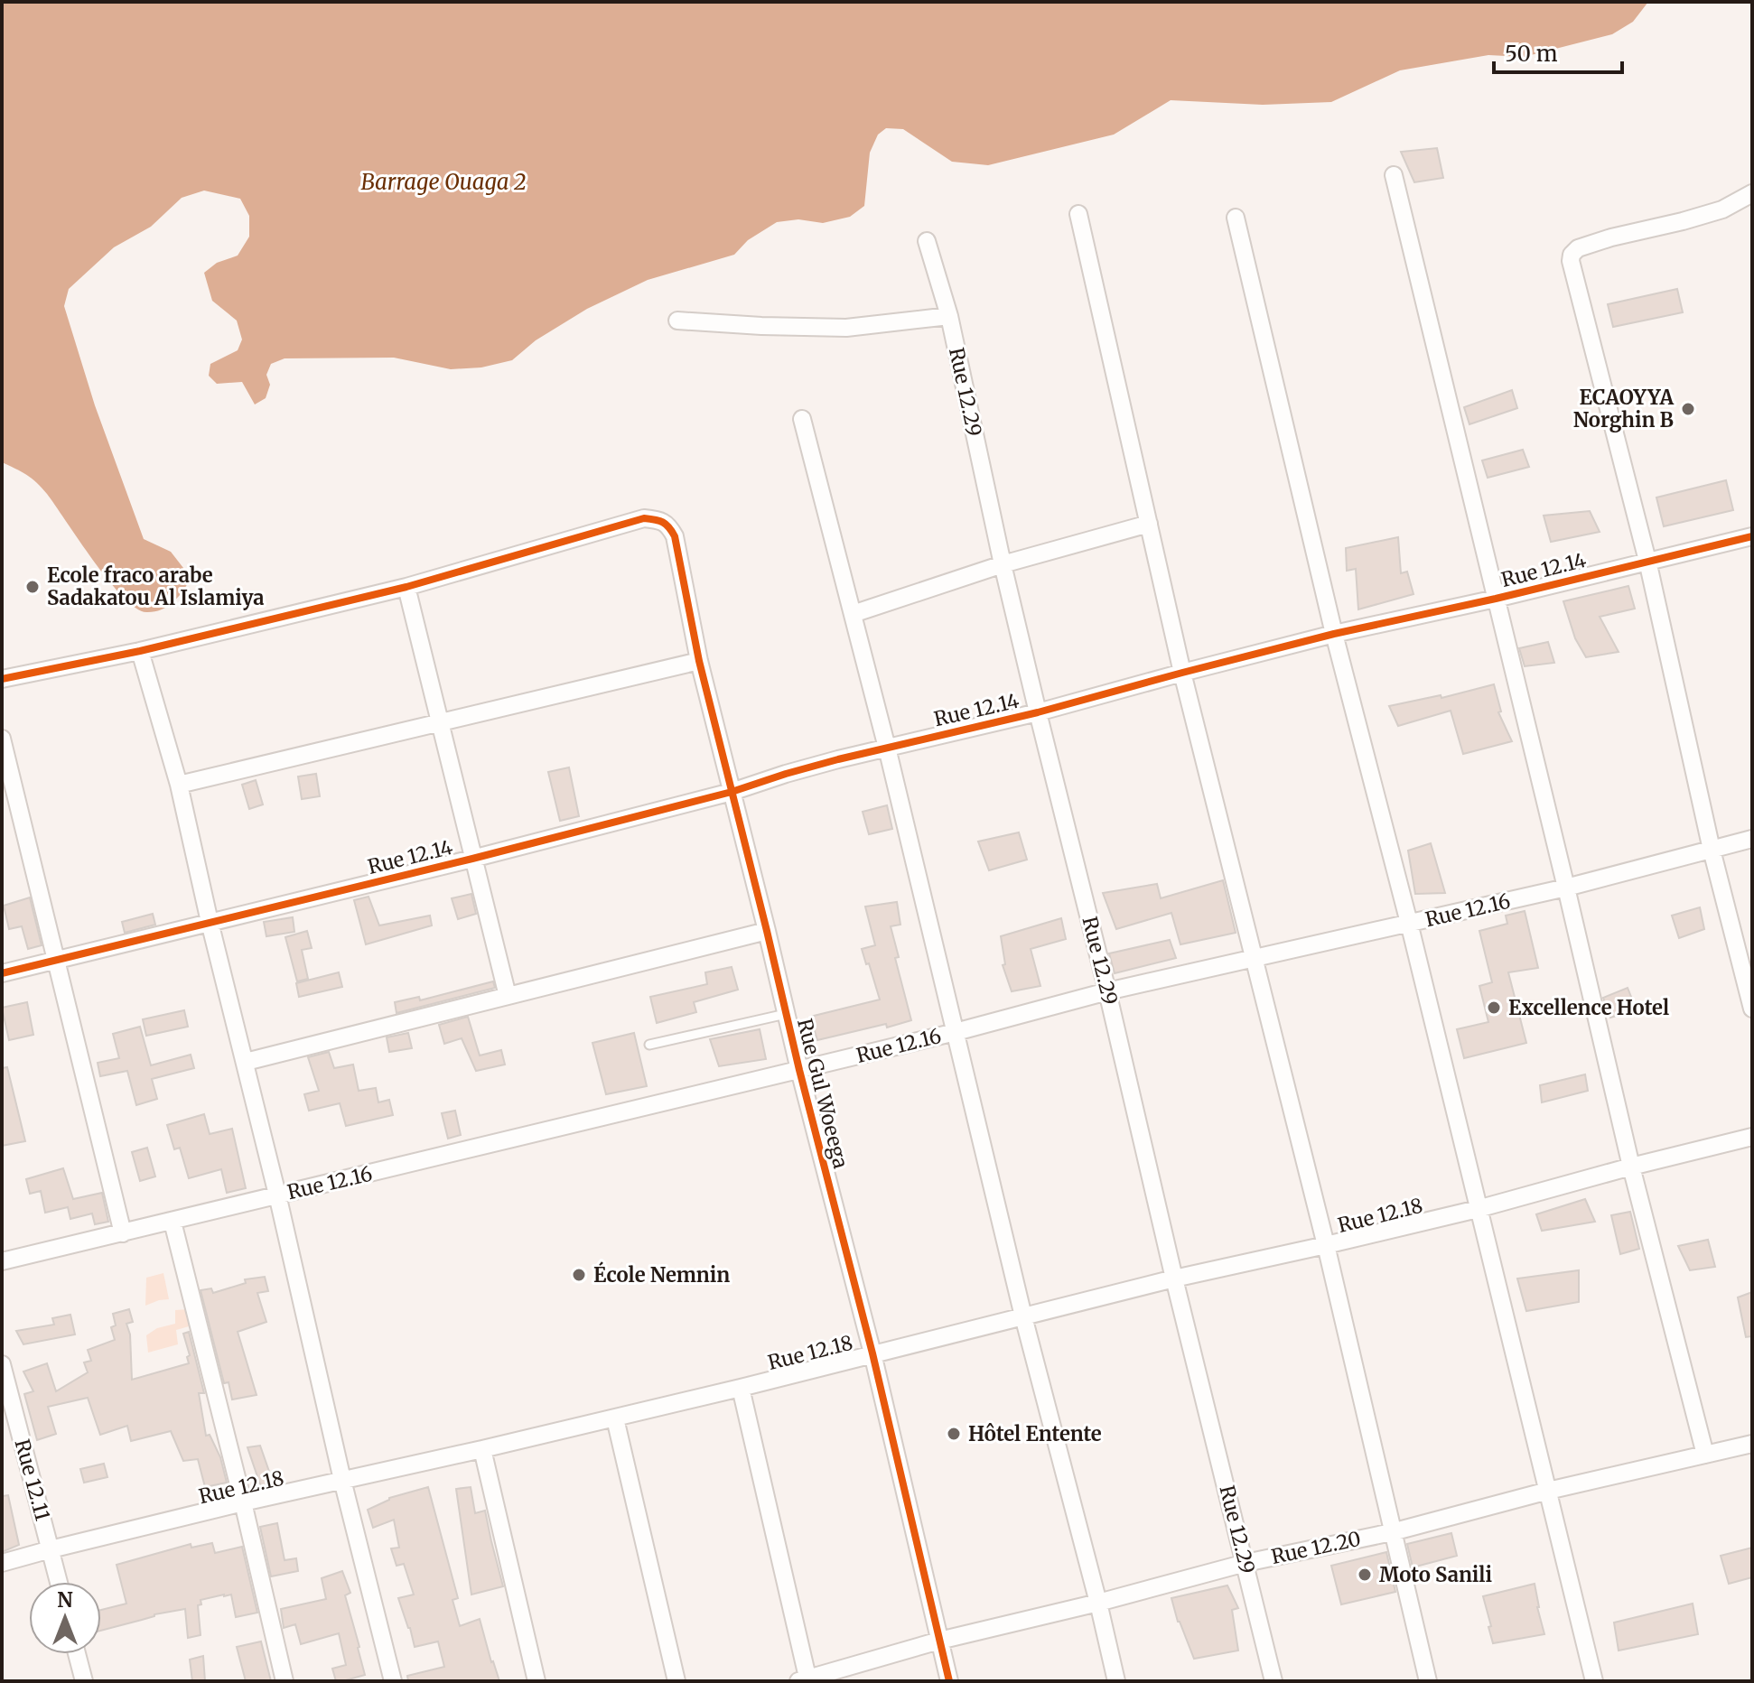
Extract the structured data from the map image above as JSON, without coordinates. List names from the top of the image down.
{
  "streets": {
    "street": [
      "Rue 12.29",
      "Rue 12.14",
      "Rue 12.16",
      "Rue Gul Woeega",
      "Rue 12.18",
      "Rue 12.11",
      "Rue 12.20"
    ]
  },
  "crossings": [
    ["Rue 12.29", "Rue 12.14"],
    ["Rue 12.29", "Rue 12.16"],
    ["Rue 12.29", "Rue 12.18"],
    ["Rue 12.29", "Rue 12.20"],
    ["Rue 12.14", "Rue Gul Woeega"],
    ["Rue 12.16", "Rue Gul Woeega"],
    ["Rue Gul Woeega", "Rue 12.18"],
    ["Rue Gul Woeega", "Rue 12.20"],
    ["Rue 12.18", "Rue 12.11"]
  ],
  "water": ["Barrage Ouaga 2"],
  "places": [
    "ECAOYYA Norghin B",
    "Ecole fraco arabe Sadakatou Al Islamiya",
    "Excellence Hotel",
    "École Nemnin",
    "Hôtel Entente",
    "Moto Sanili"
  ],
  "scale_bar": "50 m",
  "north": "top"
}
